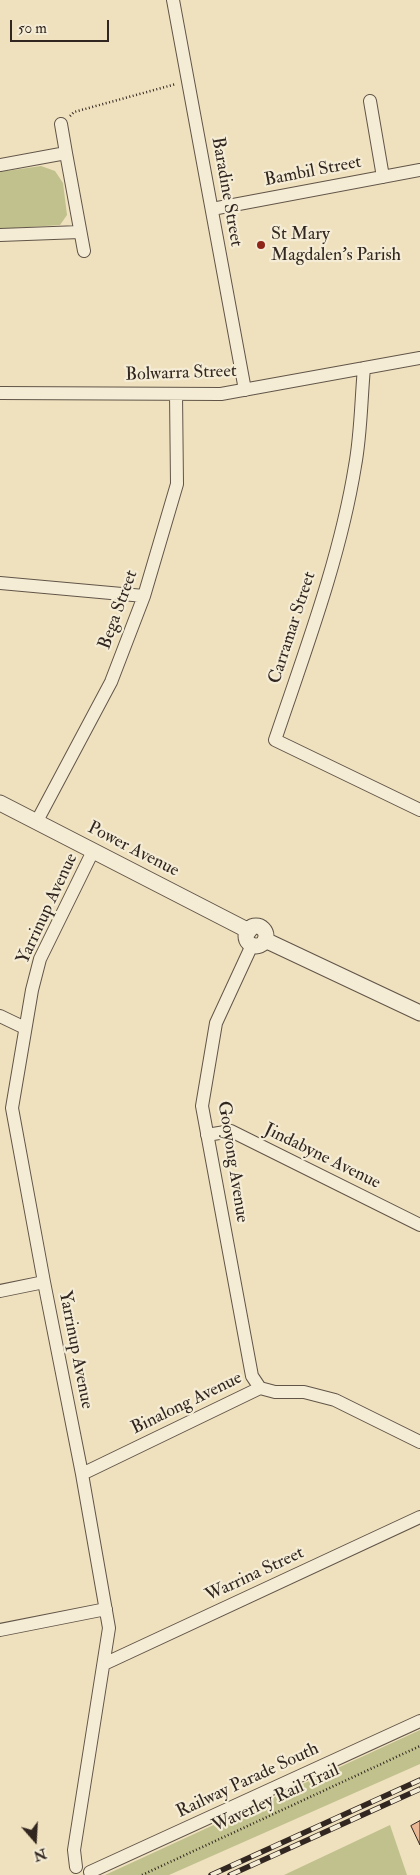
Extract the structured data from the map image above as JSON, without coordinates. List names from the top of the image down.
{
  "streets": {
    "street": [
      "Bambil Street",
      "Baradine Street",
      "Bolwarra Street",
      "Bega Street",
      "Carramar Street",
      "Power Avenue",
      "Yarrinup Avenue",
      "Jindabyne Avenue",
      "Gooyong Avenue",
      "Binalong Avenue",
      "Warrina Street",
      "Railway Parade South"
    ],
    "path": ["Waverley Rail Trail"]
  },
  "crossings": [
    ["Bambil Street", "Baradine Street"],
    ["Baradine Street", "Bolwarra Street"],
    ["Bolwarra Street", "Bega Street"],
    ["Bolwarra Street", "Carramar Street"],
    ["Bega Street", "Power Avenue"],
    ["Power Avenue", "Yarrinup Avenue"],
    ["Power Avenue", "Gooyong Avenue"],
    ["Yarrinup Avenue", "Binalong Avenue"],
    ["Yarrinup Avenue", "Warrina Street"],
    ["Jindabyne Avenue", "Gooyong Avenue"],
    ["Gooyong Avenue", "Binalong Avenue"]
  ],
  "places": ["St Mary Magdalen's Parish"],
  "scale_bar": "50 m",
  "north": "bottom"
}
